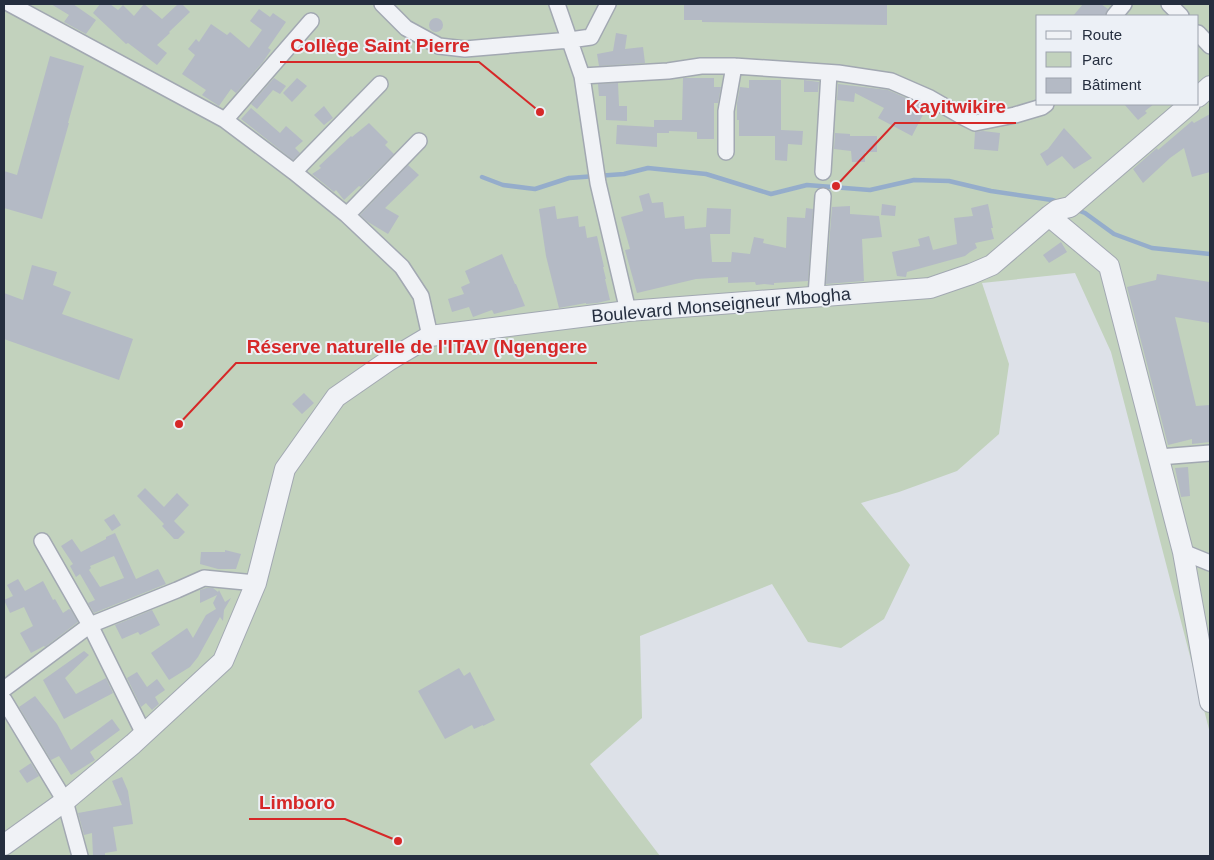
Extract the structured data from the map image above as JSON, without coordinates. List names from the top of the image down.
{
  "streets": {
    "street": ["Boulevard Monseigneur Mbogha"]
  },
  "places": [
    "Collège Saint Pierre",
    "Kayitwikire",
    "Réserve naturelle de l'ITAV (Ngengere",
    "Limboro"
  ],
  "legend": ["Route", "Parc", "Bâtiment"]
}
